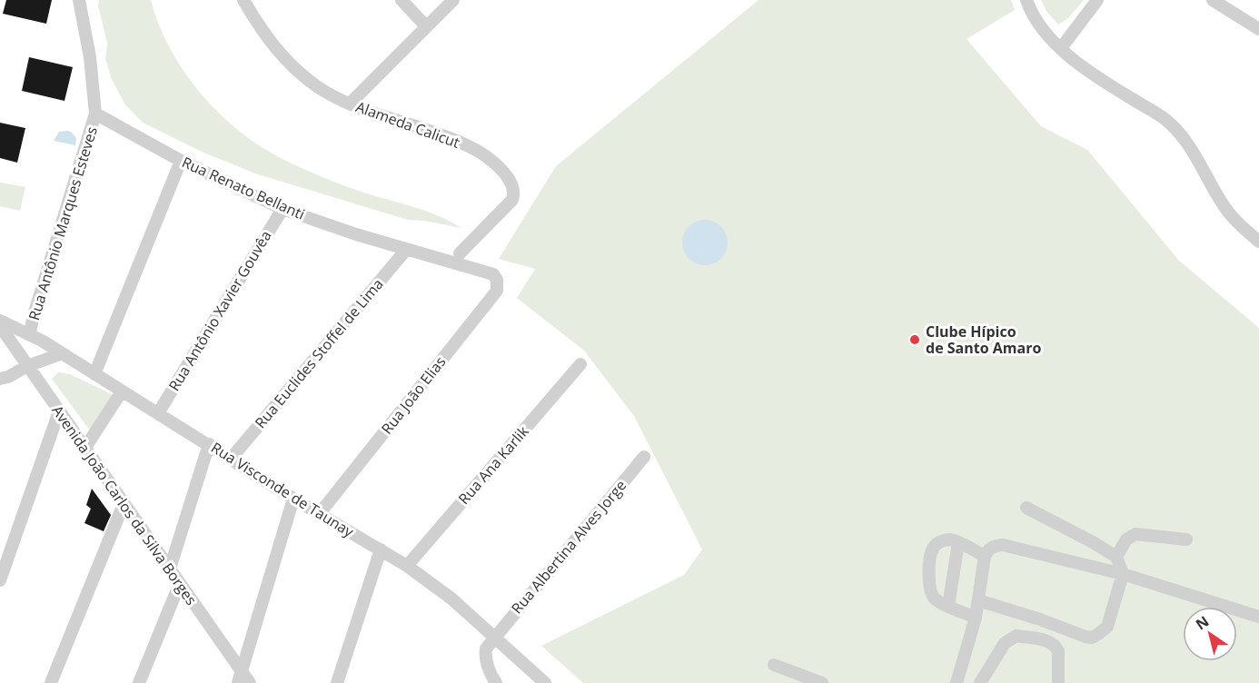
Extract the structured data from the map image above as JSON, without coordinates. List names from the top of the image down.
{
  "streets": {
    "street": [
      "Alameda Calicut",
      "Rua Renato Bellanti",
      "Rua Antônio Marques Esteves",
      "Rua Antônio Xavier Gouvêa",
      "Rua Euclides Stoffel de Lima",
      "Rua João Elias",
      "Rua Ana Karlik",
      "Rua Visconde de Taunay",
      "Avenida João Carlos da Silva Borges",
      "Rua Albertina Alves Jorge"
    ]
  },
  "crossings": [
    ["Rua Renato Bellanti", "Rua Antônio Marques Esteves"],
    ["Rua Renato Bellanti", "Rua Antônio Xavier Gouvêa"],
    ["Rua Renato Bellanti", "Rua Euclides Stoffel de Lima"],
    ["Rua Renato Bellanti", "Rua João Elias"],
    ["Rua Antônio Marques Esteves", "Rua Visconde de Taunay"],
    ["Rua Antônio Xavier Gouvêa", "Rua Visconde de Taunay"],
    ["Rua Euclides Stoffel de Lima", "Rua Visconde de Taunay"],
    ["Rua João Elias", "Rua Visconde de Taunay"],
    ["Rua Ana Karlik", "Rua Visconde de Taunay"],
    ["Rua Visconde de Taunay", "Rua Albertina Alves Jorge"]
  ],
  "places": ["Clube Hípico de Santo Amaro"],
  "north": "top left"
}
